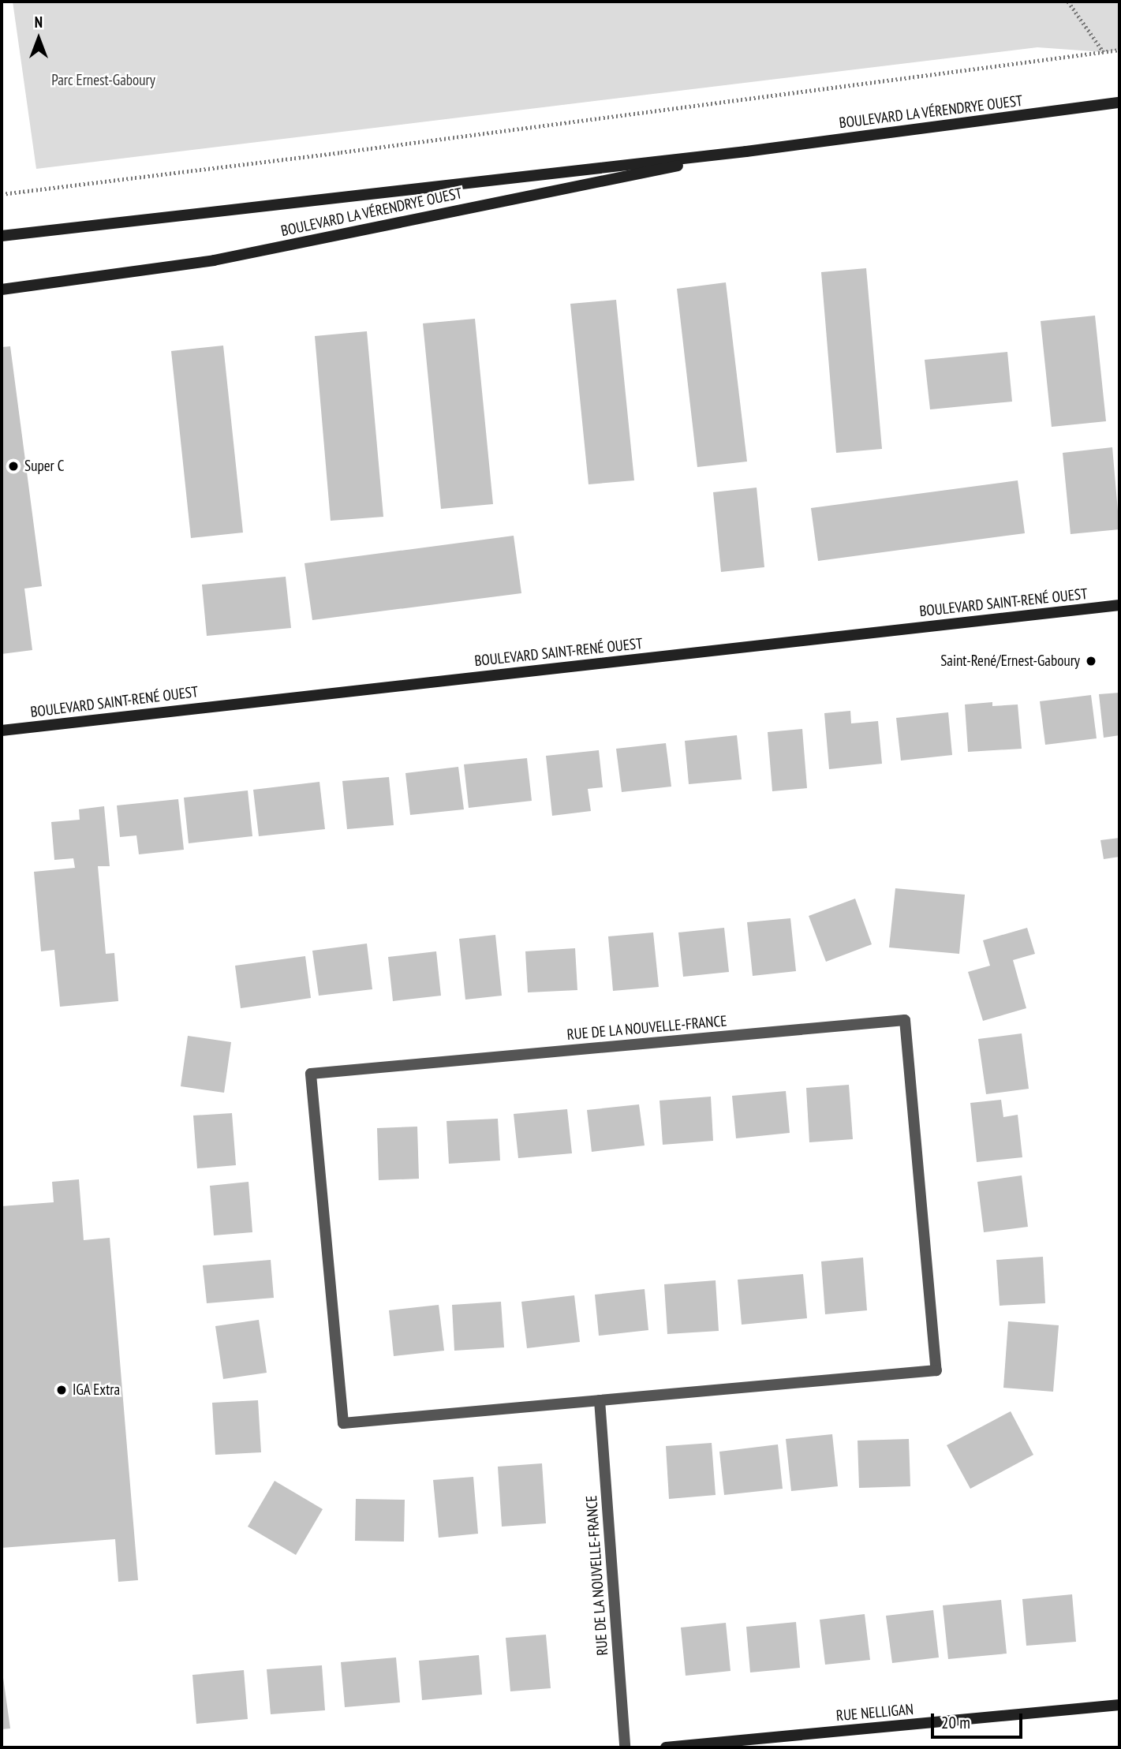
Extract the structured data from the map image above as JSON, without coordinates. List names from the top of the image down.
{
  "streets": {
    "main road": ["BOULEVARD LA VÉRENDRYE OUEST", "BOULEVARD SAINT-RENÉ OUEST", "RUE NELLIGAN"],
    "street": ["RUE DE LA NOUVELLE-FRANCE"]
  },
  "parks": ["Parc Ernest-Gaboury"],
  "places": ["Super C", "Saint-René/Ernest-Gaboury", "IGA Extra"],
  "scale_bar": "20 m",
  "north": "top"
}
